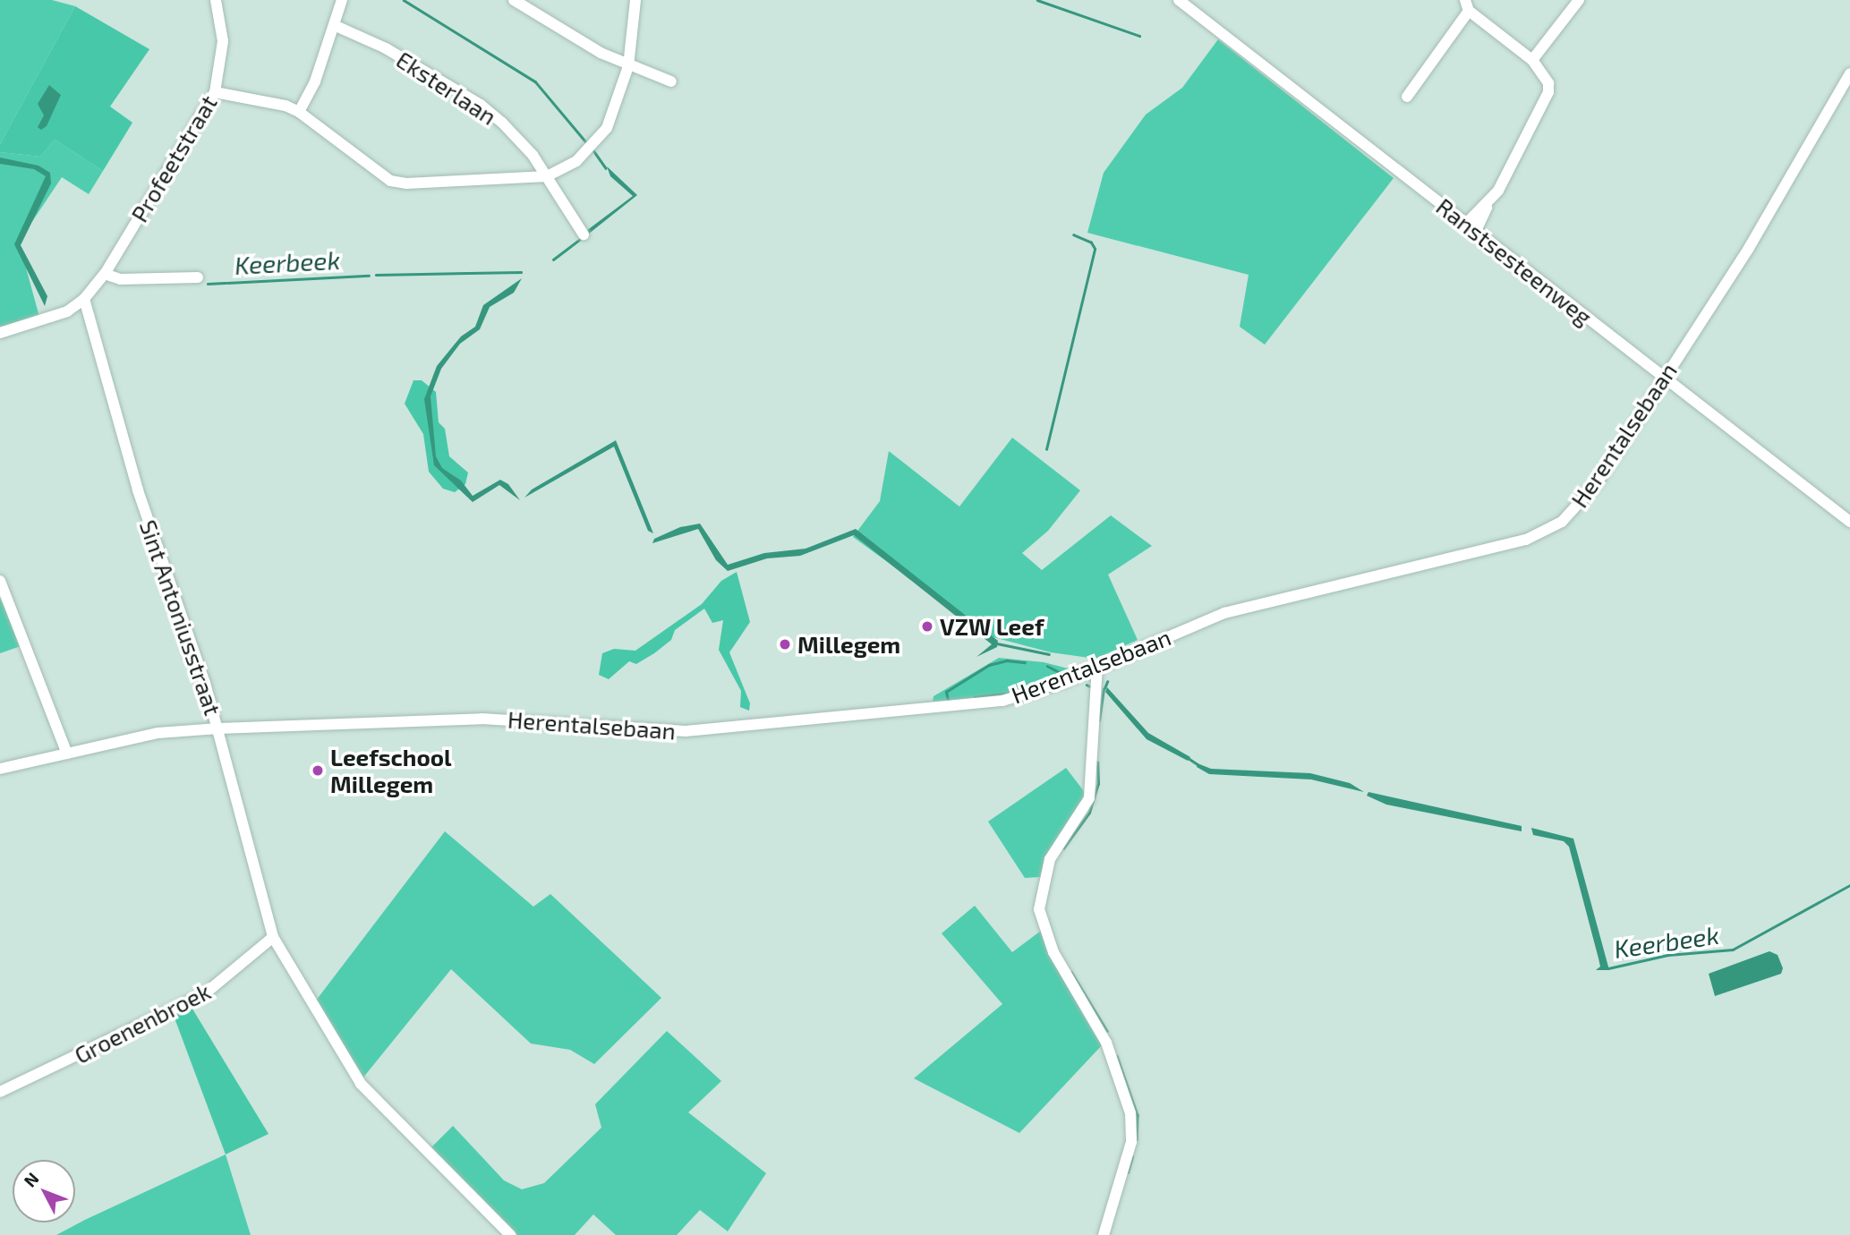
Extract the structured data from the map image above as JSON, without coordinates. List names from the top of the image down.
{
  "streets": {
    "street": [
      "Eksterlaan",
      "Profeetstraat",
      "Ranstsesteenweg",
      "Herentalsebaan",
      "Sint Antoniusstraat",
      "Groenenbroek"
    ]
  },
  "crossings": [
    ["Profeetstraat", "Sint Antoniusstraat"],
    ["Ranstsesteenweg", "Herentalsebaan"],
    ["Herentalsebaan", "Sint Antoniusstraat"],
    ["Sint Antoniusstraat", "Groenenbroek"]
  ],
  "water": ["Keerbeek"],
  "places": ["VZW Leef", "Millegem", "Leefschool Millegem"],
  "north": "top left"
}
